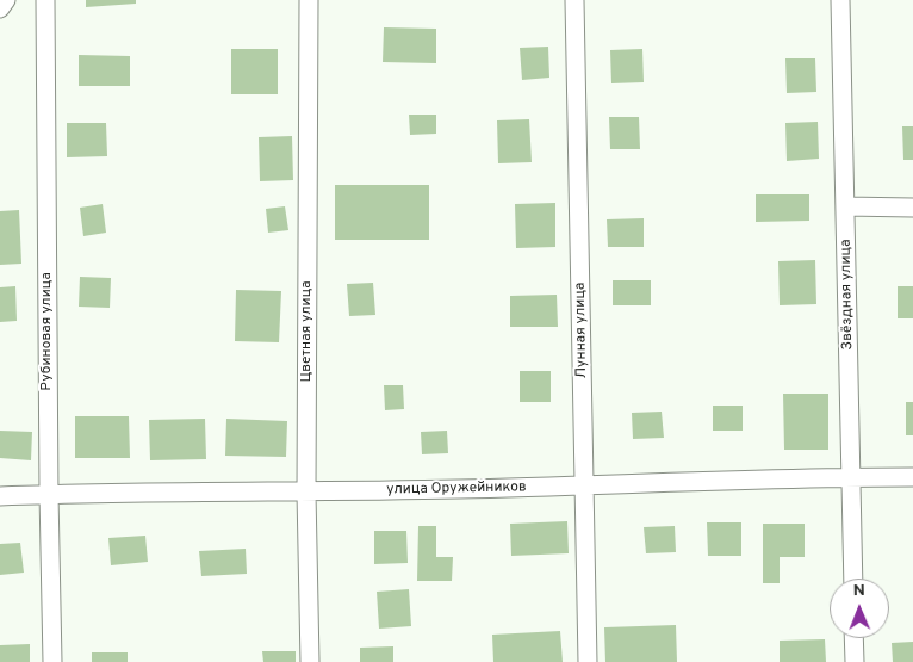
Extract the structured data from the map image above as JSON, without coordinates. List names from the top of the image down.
{
  "streets": {
    "street": [
      "Звёздная улица",
      "Лунная улица",
      "Рубиновая улица",
      "Цветная улица",
      "улица Оружейников"
    ]
  },
  "crossings": [
    ["Звёздная улица", "улица Оружейников"],
    ["Лунная улица", "улица Оружейников"],
    ["Рубиновая улица", "улица Оружейников"],
    ["Цветная улица", "улица Оружейников"]
  ],
  "north": "top"
}
